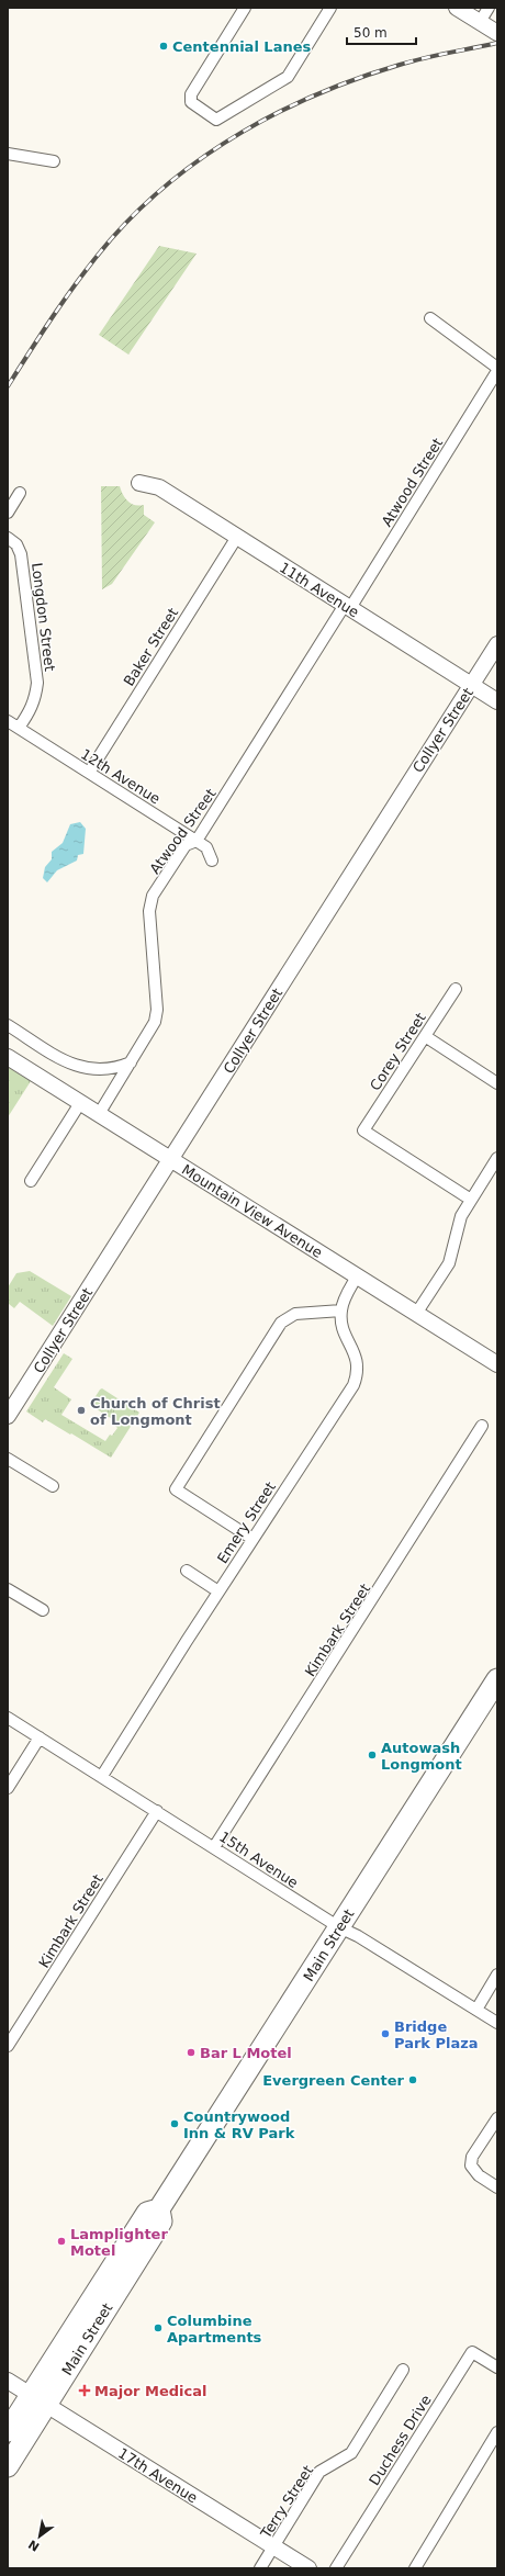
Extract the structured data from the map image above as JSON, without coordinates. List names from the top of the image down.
{
  "streets": {
    "highway": ["Main Street"],
    "street": [
      "Atwood Street",
      "11th Avenue",
      "Longdon Street",
      "Baker Street",
      "Collyer Street",
      "12th Avenue",
      "Corey Street",
      "Mountain View Avenue",
      "Emery Street",
      "Kimbark Street",
      "15th Avenue",
      "Duchess Drive",
      "17th Avenue",
      "Terry Street"
    ]
  },
  "crossings": [
    ["Atwood Street", "11th Avenue"],
    ["Atwood Street", "12th Avenue"],
    ["Atwood Street", "Mountain View Avenue"],
    ["11th Avenue", "Baker Street"],
    ["11th Avenue", "Collyer Street"],
    ["Longdon Street", "12th Avenue"],
    ["Baker Street", "12th Avenue"],
    ["Collyer Street", "Mountain View Avenue"],
    ["Mountain View Avenue", "Emery Street"],
    ["Emery Street", "15th Avenue"],
    ["Kimbark Street", "15th Avenue"],
    ["15th Avenue", "Main Street"],
    ["Main Street", "17th Avenue"],
    ["17th Avenue", "Terry Street"]
  ],
  "places": {
    "other": [
      "Centennial Lanes",
      "Church of Christ of Longmont",
      "Autowash Longmont",
      "Bridge Park Plaza",
      "Bar L Motel",
      "Evergreen Center",
      "Countrywood Inn & RV Park",
      "Lamplighter Motel",
      "Columbine Apartments"
    ],
    "health": ["Major Medical"]
  },
  "scale_bar": "50 m",
  "north": "bottom left"
}
